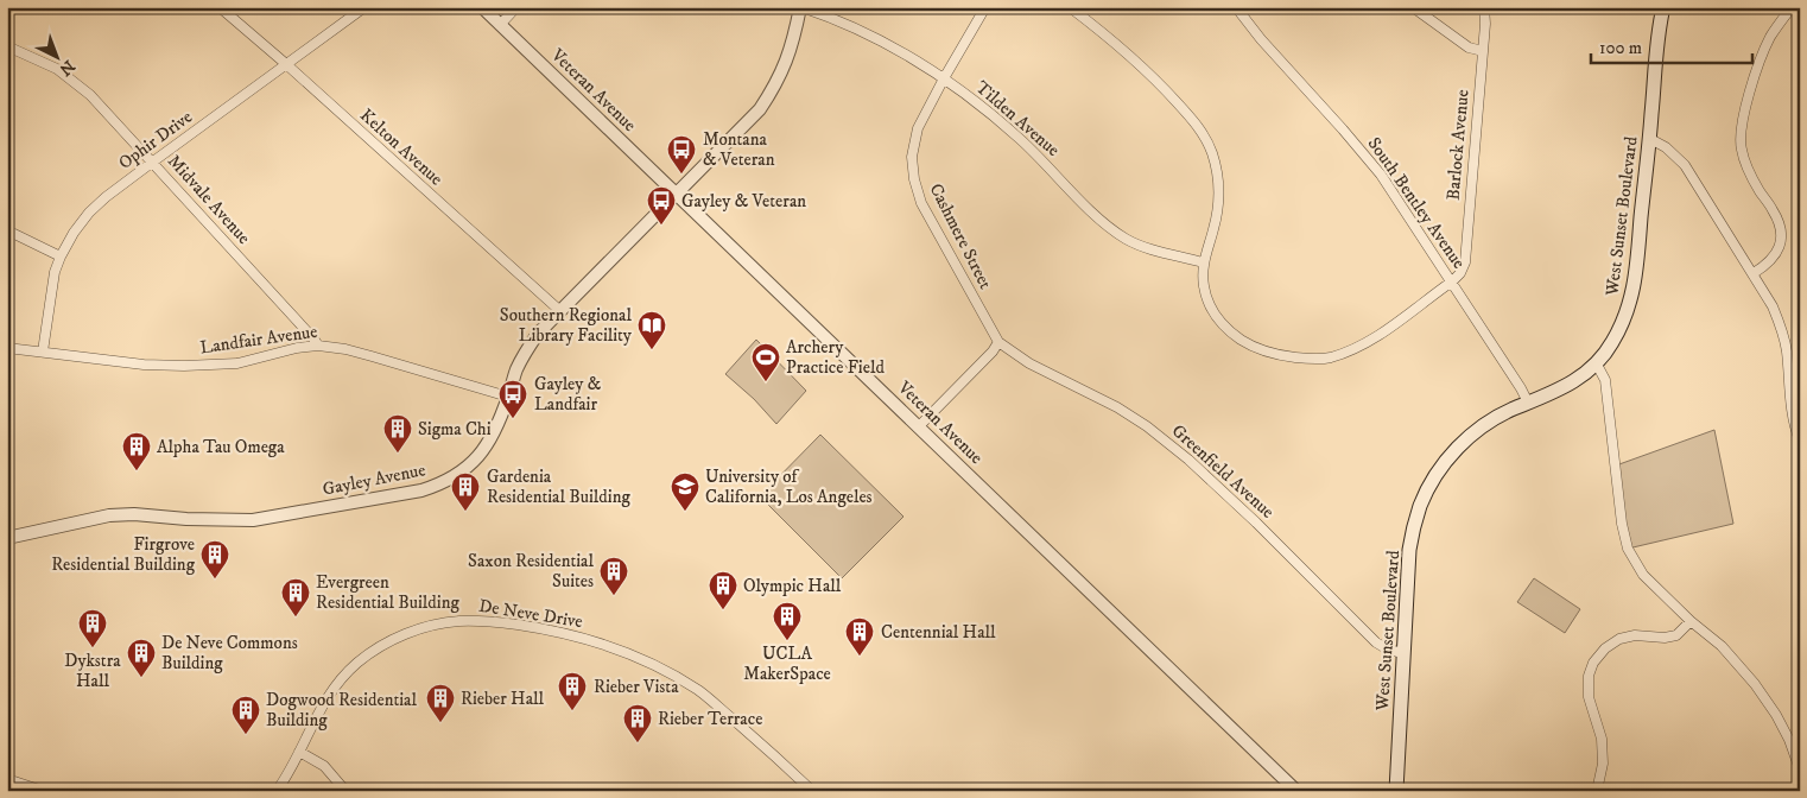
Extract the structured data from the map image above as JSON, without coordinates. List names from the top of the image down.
{
  "streets": {
    "main road": ["West Sunset Boulevard"],
    "street": [
      "Veteran Avenue",
      "Tilden Avenue",
      "Ophir Drive",
      "Barlock Avenue",
      "Kelton Avenue",
      "Midvale Avenue",
      "South Bentley Avenue",
      "Cashmere Street",
      "Landfair Avenue",
      "Greenfield Avenue",
      "Gayley Avenue",
      "De Neve Drive"
    ]
  },
  "crossings": [
    ["Veteran Avenue", "Gayley Avenue"],
    ["Tilden Avenue", "Cashmere Street"],
    ["Tilden Avenue", "Gayley Avenue"],
    ["Ophir Drive", "Kelton Avenue"],
    ["Ophir Drive", "Midvale Avenue"],
    ["Ophir Drive", "Landfair Avenue"],
    ["Barlock Avenue", "South Bentley Avenue"],
    ["Kelton Avenue", "Gayley Avenue"],
    ["Midvale Avenue", "Landfair Avenue"],
    ["South Bentley Avenue", "West Sunset Boulevard"],
    ["West Sunset Boulevard", "Greenfield Avenue"],
    ["Cashmere Street", "Greenfield Avenue"],
    ["Landfair Avenue", "Gayley Avenue"]
  ],
  "places": {
    "bus stop": ["Montana & Veteran", "Gayley & Veteran", "Gayley & Landfair"],
    "library": ["Southern Regional Library Facility"],
    "sports": ["Archery Practice Field"],
    "building": [
      "Sigma Chi",
      "Alpha Tau Omega",
      "Gardenia Residential Building",
      "Firgrove Residential Building",
      "Saxon Residential Suites",
      "Olympic Hall",
      "Evergreen Residential Building",
      "UCLA MakerSpace",
      "Dykstra Hall",
      "Centennial Hall",
      "De Neve Commons Building",
      "Rieber Vista",
      "Rieber Hall",
      "Dogwood Residential Building",
      "Rieber Terrace"
    ],
    "school or university": ["University of California, Los Angeles"]
  },
  "scale_bar": "100 m",
  "north": "bottom right"
}
